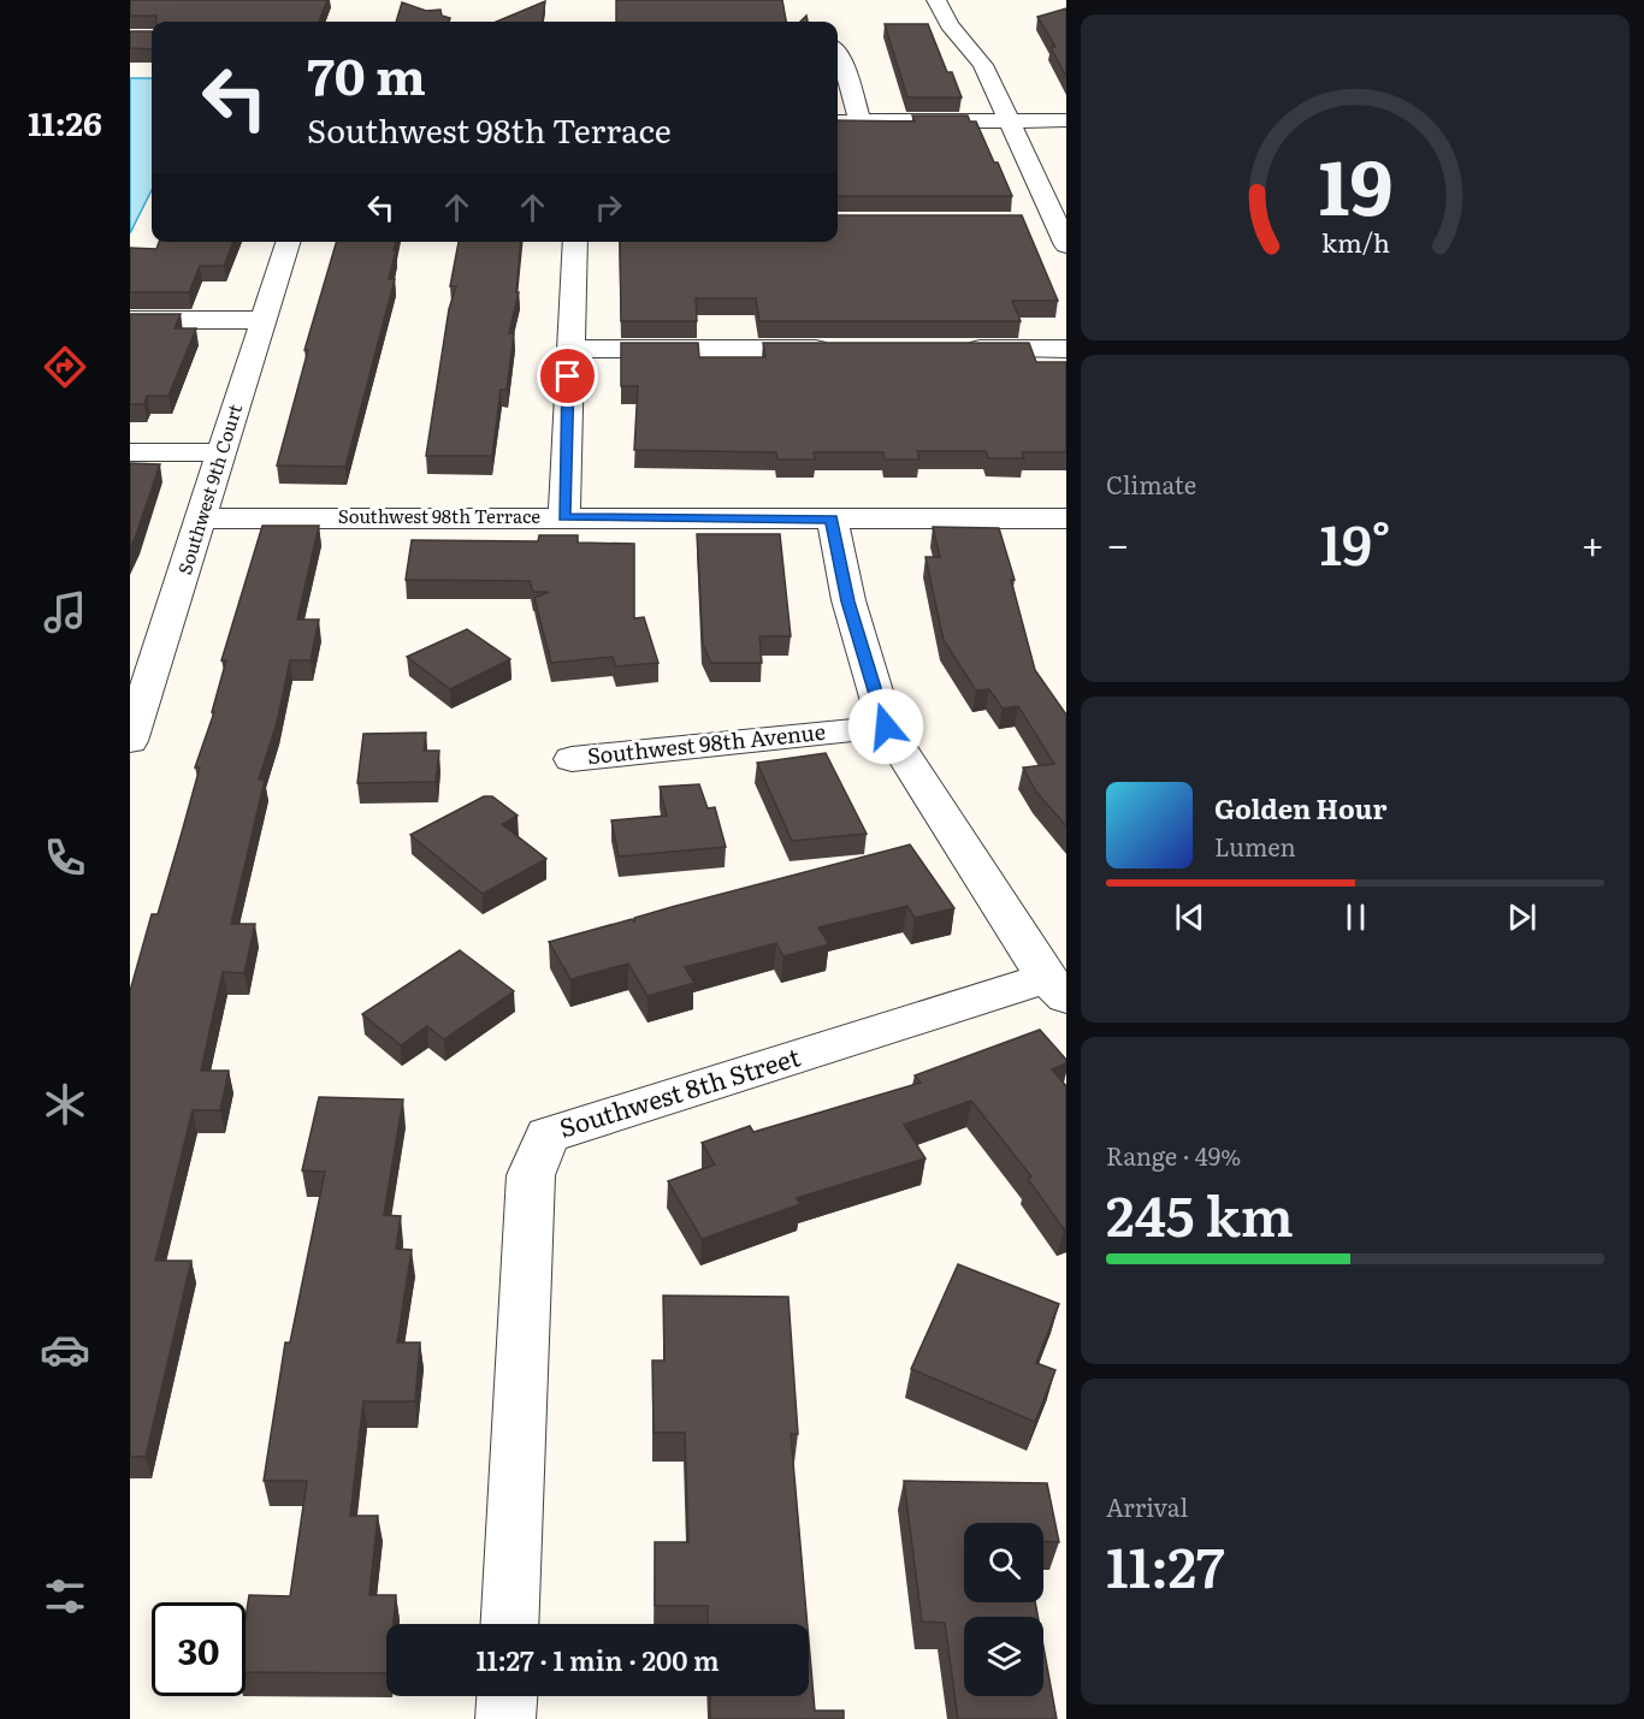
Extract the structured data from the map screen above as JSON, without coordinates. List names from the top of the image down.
{
  "streets": {
    "street": [
      "Southwest 9th Court",
      "Southwest 98th Terrace",
      "Southwest 98th Avenue",
      "Southwest 8th Street"
    ]
  },
  "crossings": [
    ["Southwest 9th Court", "Southwest 98th Terrace"]
  ],
  "page": {
    "tabs": "11:26",
    "turn": ["70 m", "Southwest 98th Terrace"],
    "tile": [
      "Climate",
      ["Range · 49%", "245 km"],
      ["Arrival", "11:27"]
    ],
    "heat": ["−", "19°", "+"],
    "song": ["Golden Hour", "Lumen"],
    "limit": "30",
    "trip": "11:27 · 1 min · 200 m",
    "gauge": ["19", "km/h"]
  }
}
